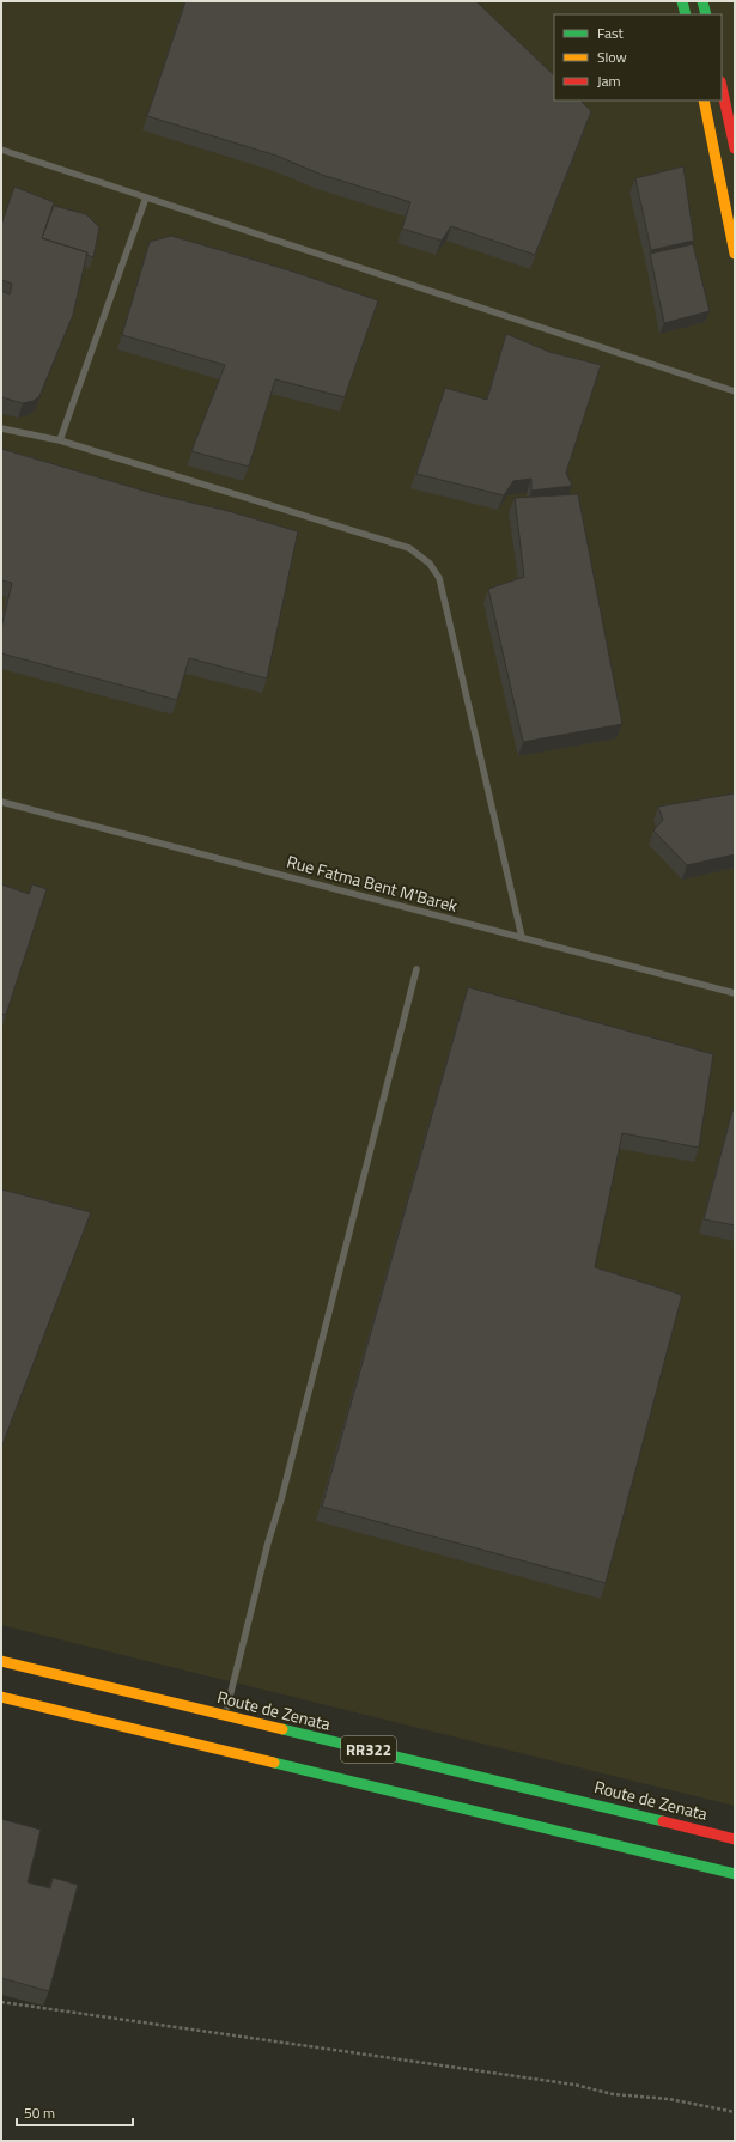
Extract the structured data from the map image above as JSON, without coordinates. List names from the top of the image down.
{
  "streets": {
    "main road": ["Route de Zenata", "RR322"],
    "lane": ["Rue Fatma Bent M'Barek"]
  },
  "legend": ["Fast", "Slow", "Jam"],
  "scale_bar": "50 m"
}
